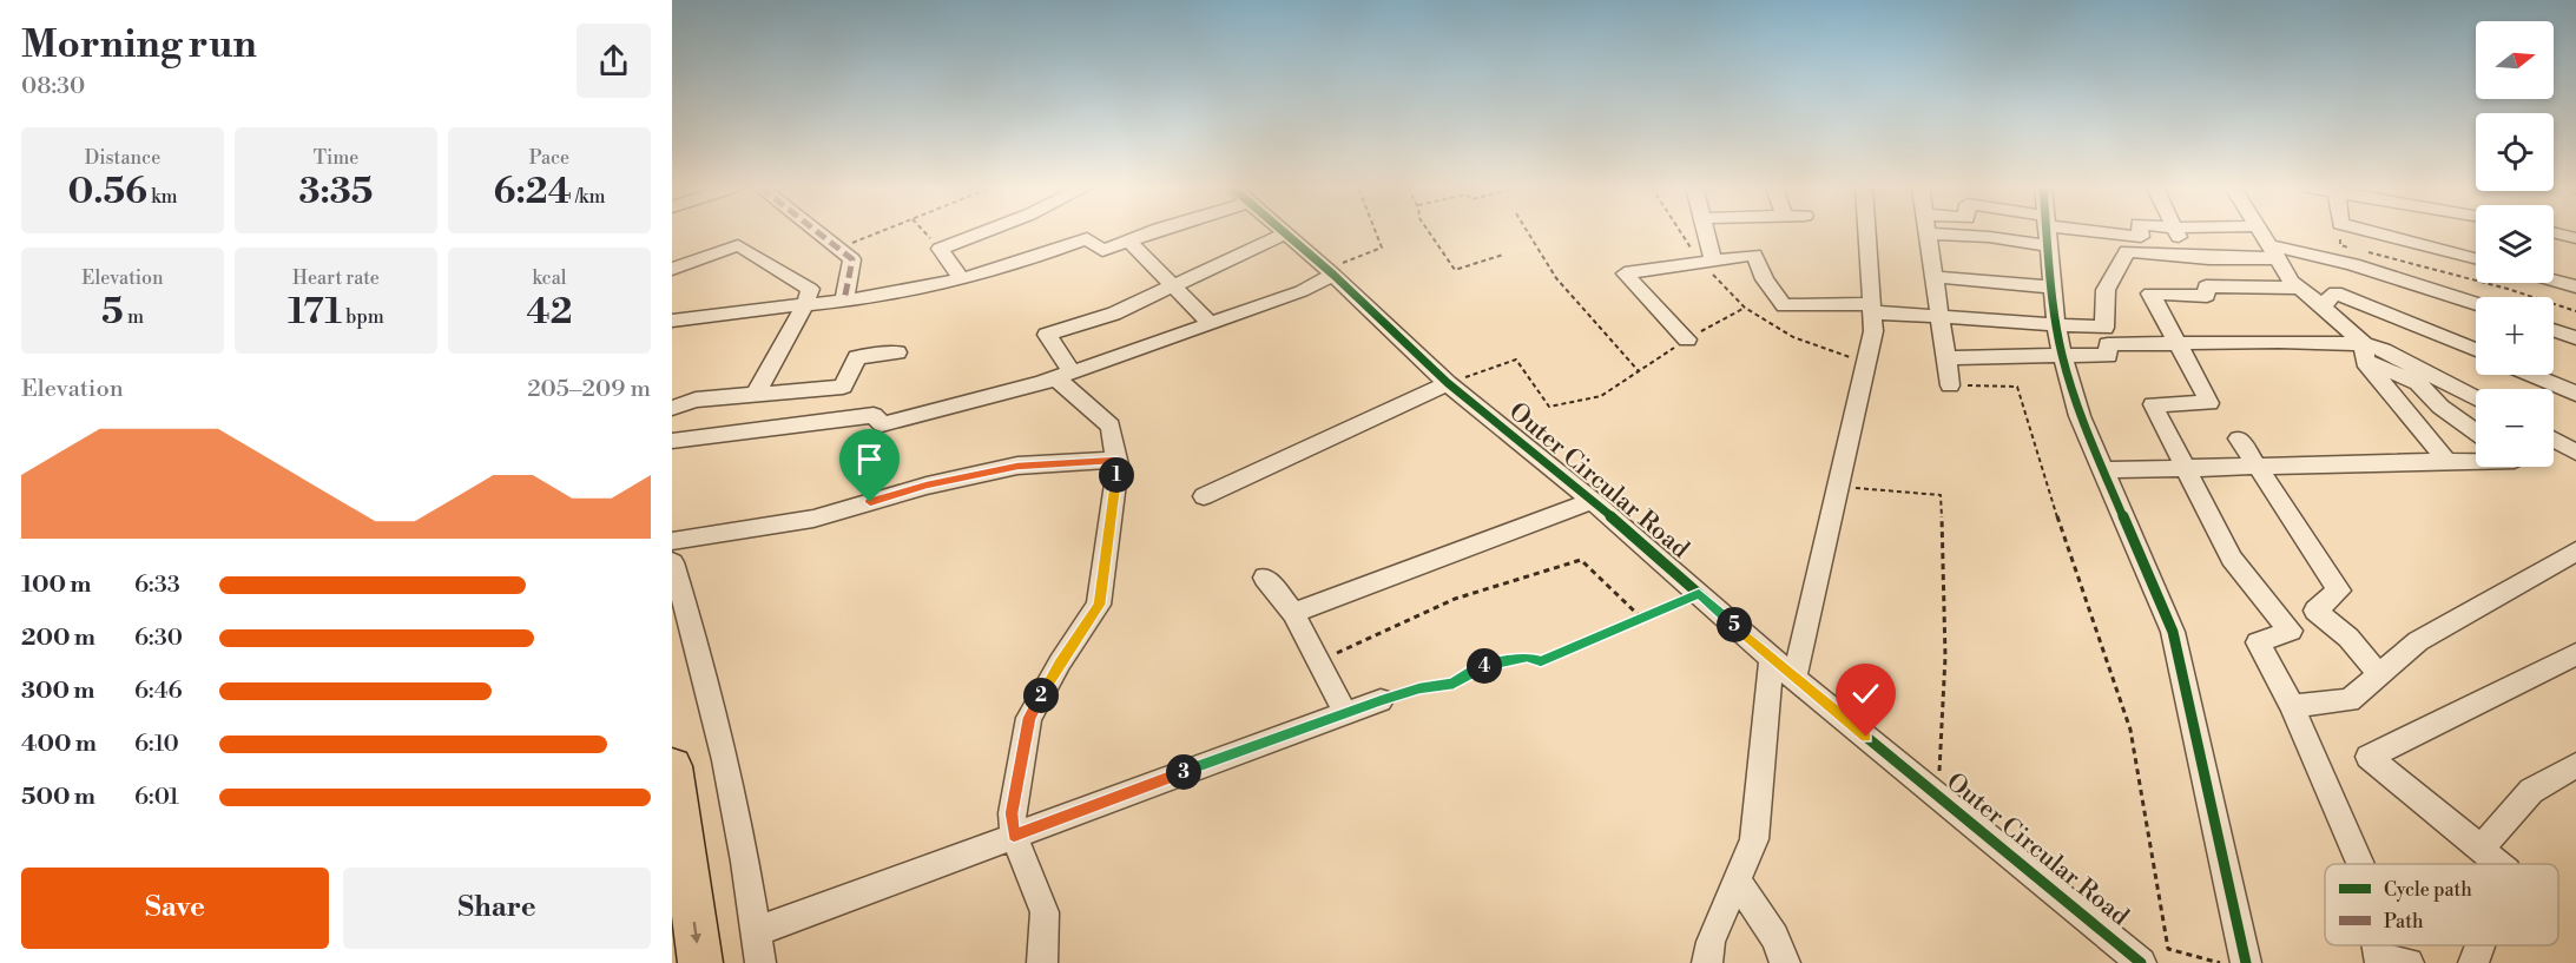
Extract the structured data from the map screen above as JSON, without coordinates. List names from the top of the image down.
{
  "streets": {
    "street": ["Outer Circular Road"]
  },
  "legend": ["Cycle path", "Path"],
  "north": "right",
  "page": {
    "heading": ["Morning run", "08:30"],
    "map_buttons": ["+", "−"],
    "stats": [
      ["Distance", "0.56 km"],
      ["Time", "3:35"],
      ["Pace", "6:24 /km"],
      ["Elevation", "5 m"],
      ["Heart rate", "171 bpm"],
      ["kcal", "42"]
    ],
    "chart": ["Elevation", "205–209 m"],
    "pins": [
      "1",
      "5",
      "4",
      "2",
      "3"
    ],
    "list": [
      {
        "name": "100 m",
        "note": "6:33"
      },
      {
        "name": "200 m",
        "note": "6:30"
      },
      {
        "name": "300 m",
        "note": "6:46"
      },
      {
        "name": "400 m",
        "note": "6:10"
      },
      {
        "name": "500 m",
        "note": "6:01"
      }
    ],
    "buttons": ["Save", "Share"]
  }
}
